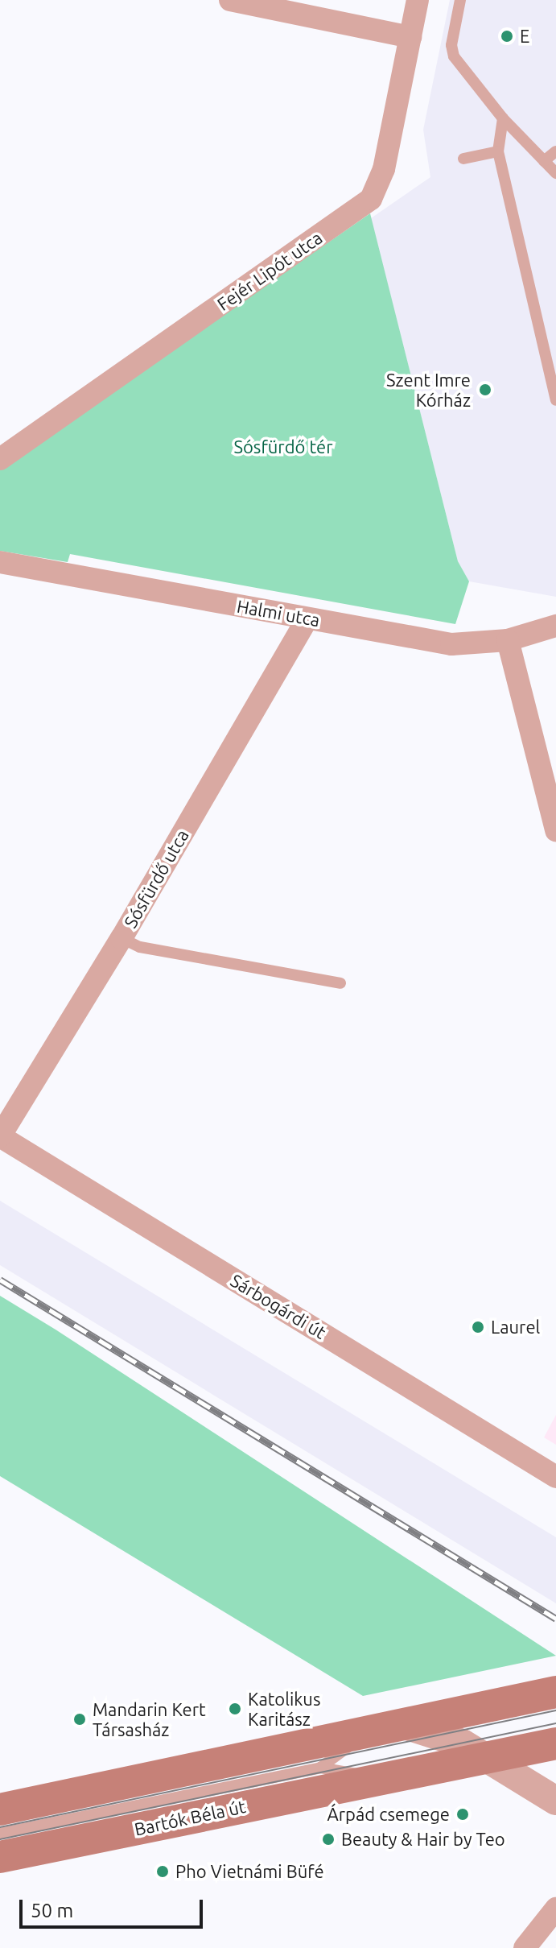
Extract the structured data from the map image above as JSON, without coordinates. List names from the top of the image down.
{
  "streets": {
    "main road": ["Bartók Béla út"],
    "street": [
      "Fejér Lipót utca",
      "Halmi utca",
      "Sósfürdő utca",
      "Sárbogárdi út"
    ]
  },
  "crossings": [
    ["Halmi utca", "Sósfürdő utca"],
    ["Sósfürdő utca", "Sárbogárdi út"]
  ],
  "parks": ["Sósfürdő tér"],
  "places": [
    "E",
    "Szent Imre Kórház",
    "Laurel",
    "Katolikus Karitász",
    "Mandarin Kert Társasház",
    "Árpád csemege",
    "Beauty & Hair by Teo",
    "Pho Vietnámi Büfé"
  ],
  "scale_bar": "50 m"
}
